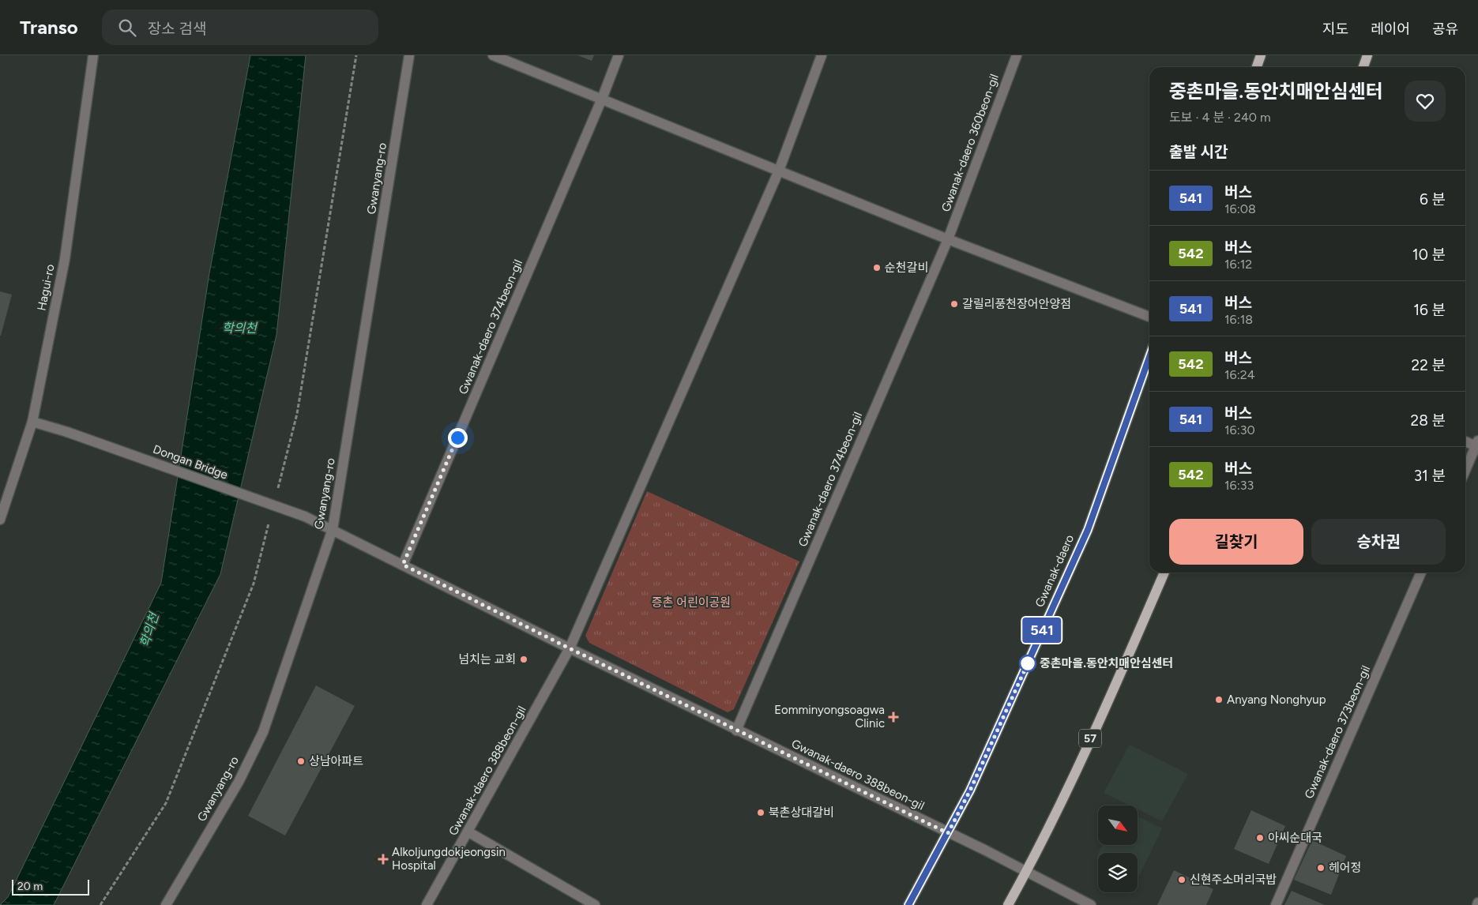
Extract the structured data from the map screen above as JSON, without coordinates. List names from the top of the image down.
{
  "streets": {
    "main road": ["Gwanak-daero", "57"],
    "street": [
      "Gwanak-daero 360beon-gil",
      "Gwanyang-ro",
      "Hagui-ro",
      "Gwanak-daero 374beon-gil",
      "Dongan Bridge",
      "Gwanak-daero 373beon-gil",
      "Gwanak-daero 388beon-gil"
    ]
  },
  "crossings": [
    ["Gwanak-daero 360beon-gil", "Gwanak-daero 374beon-gil"],
    ["Gwanyang-ro", "Dongan Bridge"],
    ["Gwanyang-ro", "Gwanak-daero 388beon-gil"],
    ["Hagui-ro", "Dongan Bridge"],
    ["Gwanak-daero 374beon-gil", "Gwanak-daero 388beon-gil"],
    ["Dongan Bridge", "Gwanak-daero 388beon-gil"],
    ["Gwanak-daero", "Gwanak-daero 388beon-gil"],
    ["57", "Gwanak-daero 388beon-gil"]
  ],
  "water": ["학의천"],
  "parks": ["증촌 어린이공원"],
  "places": {
    "other": [
      "순천갈비",
      "갈릴리풍천장어안양점",
      "넘치는 교회",
      "중촌마을.동안치매안심센터",
      "Anyang Nonghyup",
      "상남아파트",
      "북촌상대갈비",
      "아씨순대국",
      "헤어정",
      "신현주소머리국밥"
    ],
    "health": ["Eomminyongsoagwa Clinic", "Alkoljungdokjeongsin Hospital"]
  },
  "lines": ["bus line 541"],
  "scale_bar": "20 m",
  "north": "bottom right",
  "page": {
    "header": "Transo",
    "search": "장소 검색",
    "nav": ["지도", "레이어", "공유"],
    "on_map": "541",
    "heading": [
      ["중촌마을.동안치매안심센터", "도보 · 4 분 · 240 m"],
      "출발 시간"
    ],
    "list": [
      {
        "mark": "541",
        "name": "버스",
        "note": "16:08",
        "value": "6 분"
      },
      {
        "mark": "542",
        "name": "버스",
        "note": "16:12",
        "value": "10 분"
      },
      {
        "mark": "541",
        "name": "버스",
        "note": "16:18",
        "value": "16 분"
      },
      {
        "mark": "542",
        "name": "버스",
        "note": "16:24",
        "value": "22 분"
      },
      {
        "mark": "541",
        "name": "버스",
        "note": "16:30",
        "value": "28 분"
      },
      {
        "mark": "542",
        "name": "버스",
        "note": "16:33",
        "value": "31 분"
      }
    ],
    "buttons": ["길찾기", "승차권"],
    "scale": "20 m"
  }
}
